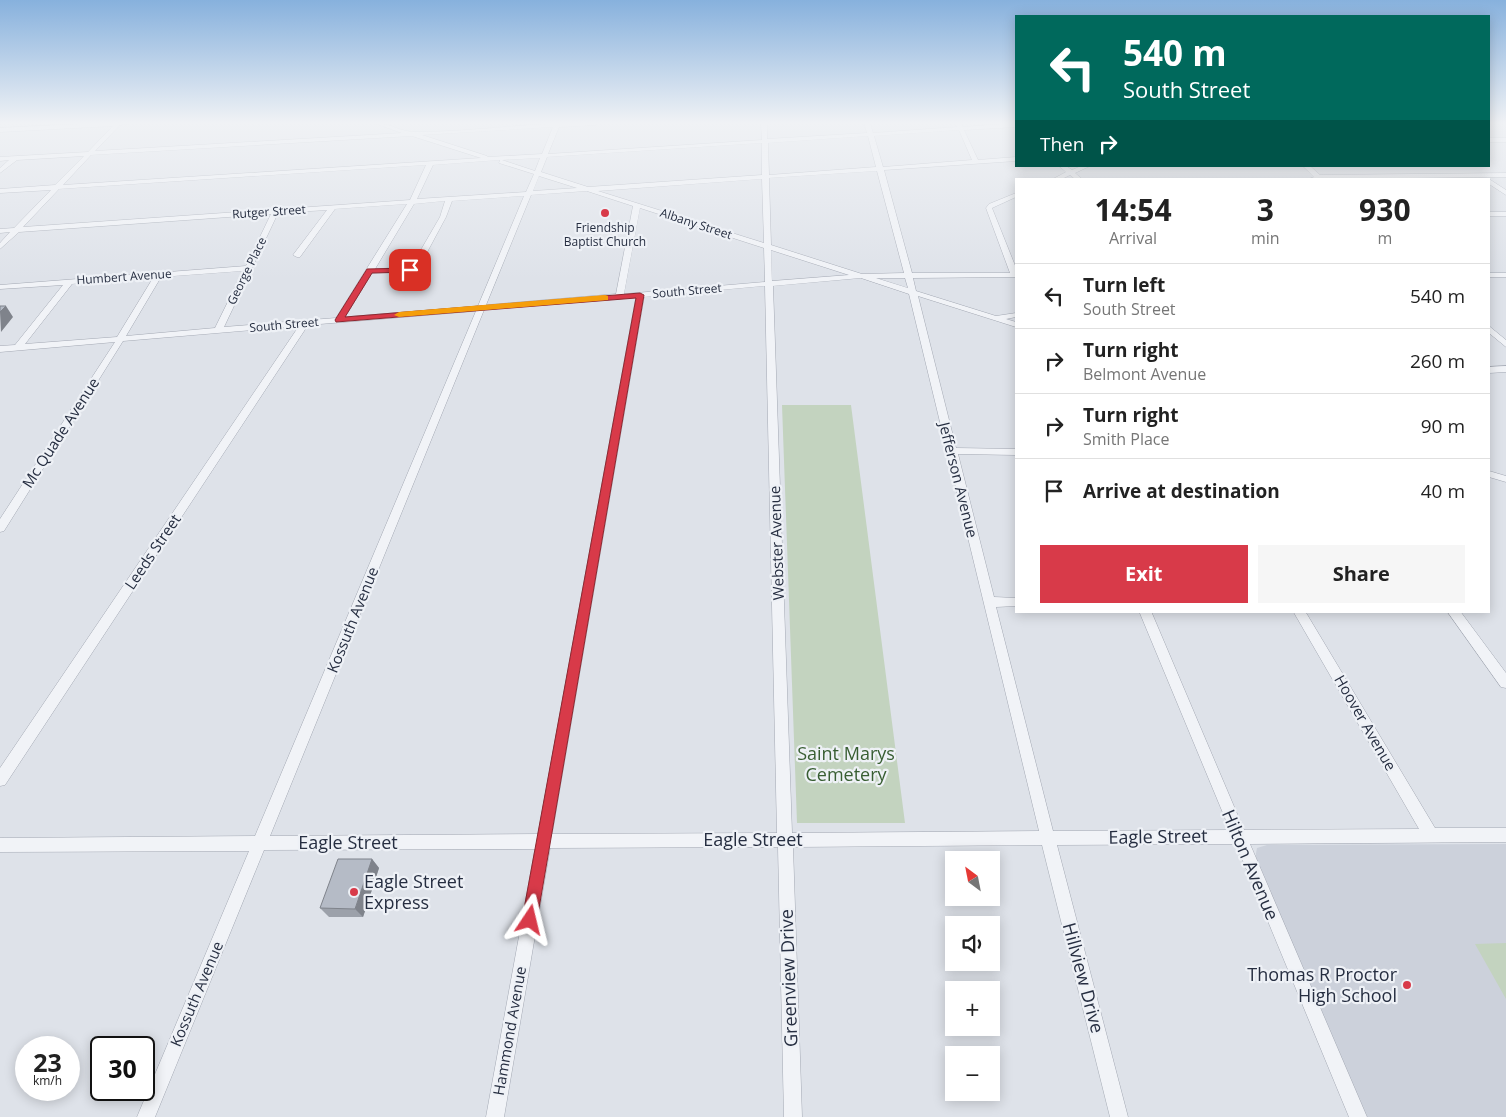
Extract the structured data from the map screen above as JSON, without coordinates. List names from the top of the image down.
{
  "streets": {
    "street": [
      "Rutger Street",
      "Albany Street",
      "George Place",
      "Humbert Avenue",
      "South Street",
      "Mc Quade Avenue",
      "Jefferson Avenue",
      "Webster Avenue",
      "Leeds Street",
      "Kossuth Avenue",
      "Hoover Avenue",
      "Eagle Street",
      "Hilton Avenue",
      "Greenview Drive",
      "Hillview Drive",
      "Hammond Avenue"
    ]
  },
  "crossings": [
    ["Rutger Street", "Albany Street"],
    ["Rutger Street", "George Place"],
    ["Rutger Street", "Webster Avenue"],
    ["Rutger Street", "Kossuth Avenue"],
    ["Albany Street", "South Street"],
    ["Albany Street", "Jefferson Avenue"],
    ["Albany Street", "Webster Avenue"],
    ["George Place", "Humbert Avenue"],
    ["George Place", "South Street"],
    ["Humbert Avenue", "Mc Quade Avenue"],
    ["South Street", "Mc Quade Avenue"],
    ["South Street", "Jefferson Avenue"],
    ["South Street", "Webster Avenue"],
    ["South Street", "Leeds Street"],
    ["South Street", "Kossuth Avenue"],
    ["South Street", "Hammond Avenue"],
    ["Jefferson Avenue", "Eagle Street"],
    ["Jefferson Avenue", "Hillview Drive"],
    ["Webster Avenue", "Eagle Street"],
    ["Webster Avenue", "Greenview Drive"],
    ["Kossuth Avenue", "Eagle Street"],
    ["Hoover Avenue", "Eagle Street"],
    ["Eagle Street", "Hilton Avenue"],
    ["Eagle Street", "Greenview Drive"],
    ["Eagle Street", "Hillview Drive"],
    ["Eagle Street", "Hammond Avenue"]
  ],
  "parks": ["Saint Marys Cemetery"],
  "places": ["Friendship Baptist Church", "Eagle Street Express", "Thomas R Proctor High School"],
  "north": "top left",
  "page": {
    "turn": ["540 m", "South Street"],
    "then": "Then",
    "eta": [
      "14:54",
      "Arrival",
      "3",
      "min",
      "930",
      "m"
    ],
    "list": [
      {
        "name": "Turn left",
        "note": "South Street",
        "value": "540 m"
      },
      {
        "name": "Turn right",
        "note": "Belmont Avenue",
        "value": "260 m"
      },
      {
        "name": "Turn right",
        "note": "Smith Place",
        "value": "90 m"
      },
      {
        "name": "Arrive at destination",
        "value": "40 m"
      }
    ],
    "buttons": ["Exit", "Share"],
    "map_buttons": ["+", "−"],
    "speed": "23 km/h",
    "limit": "30"
  }
}
